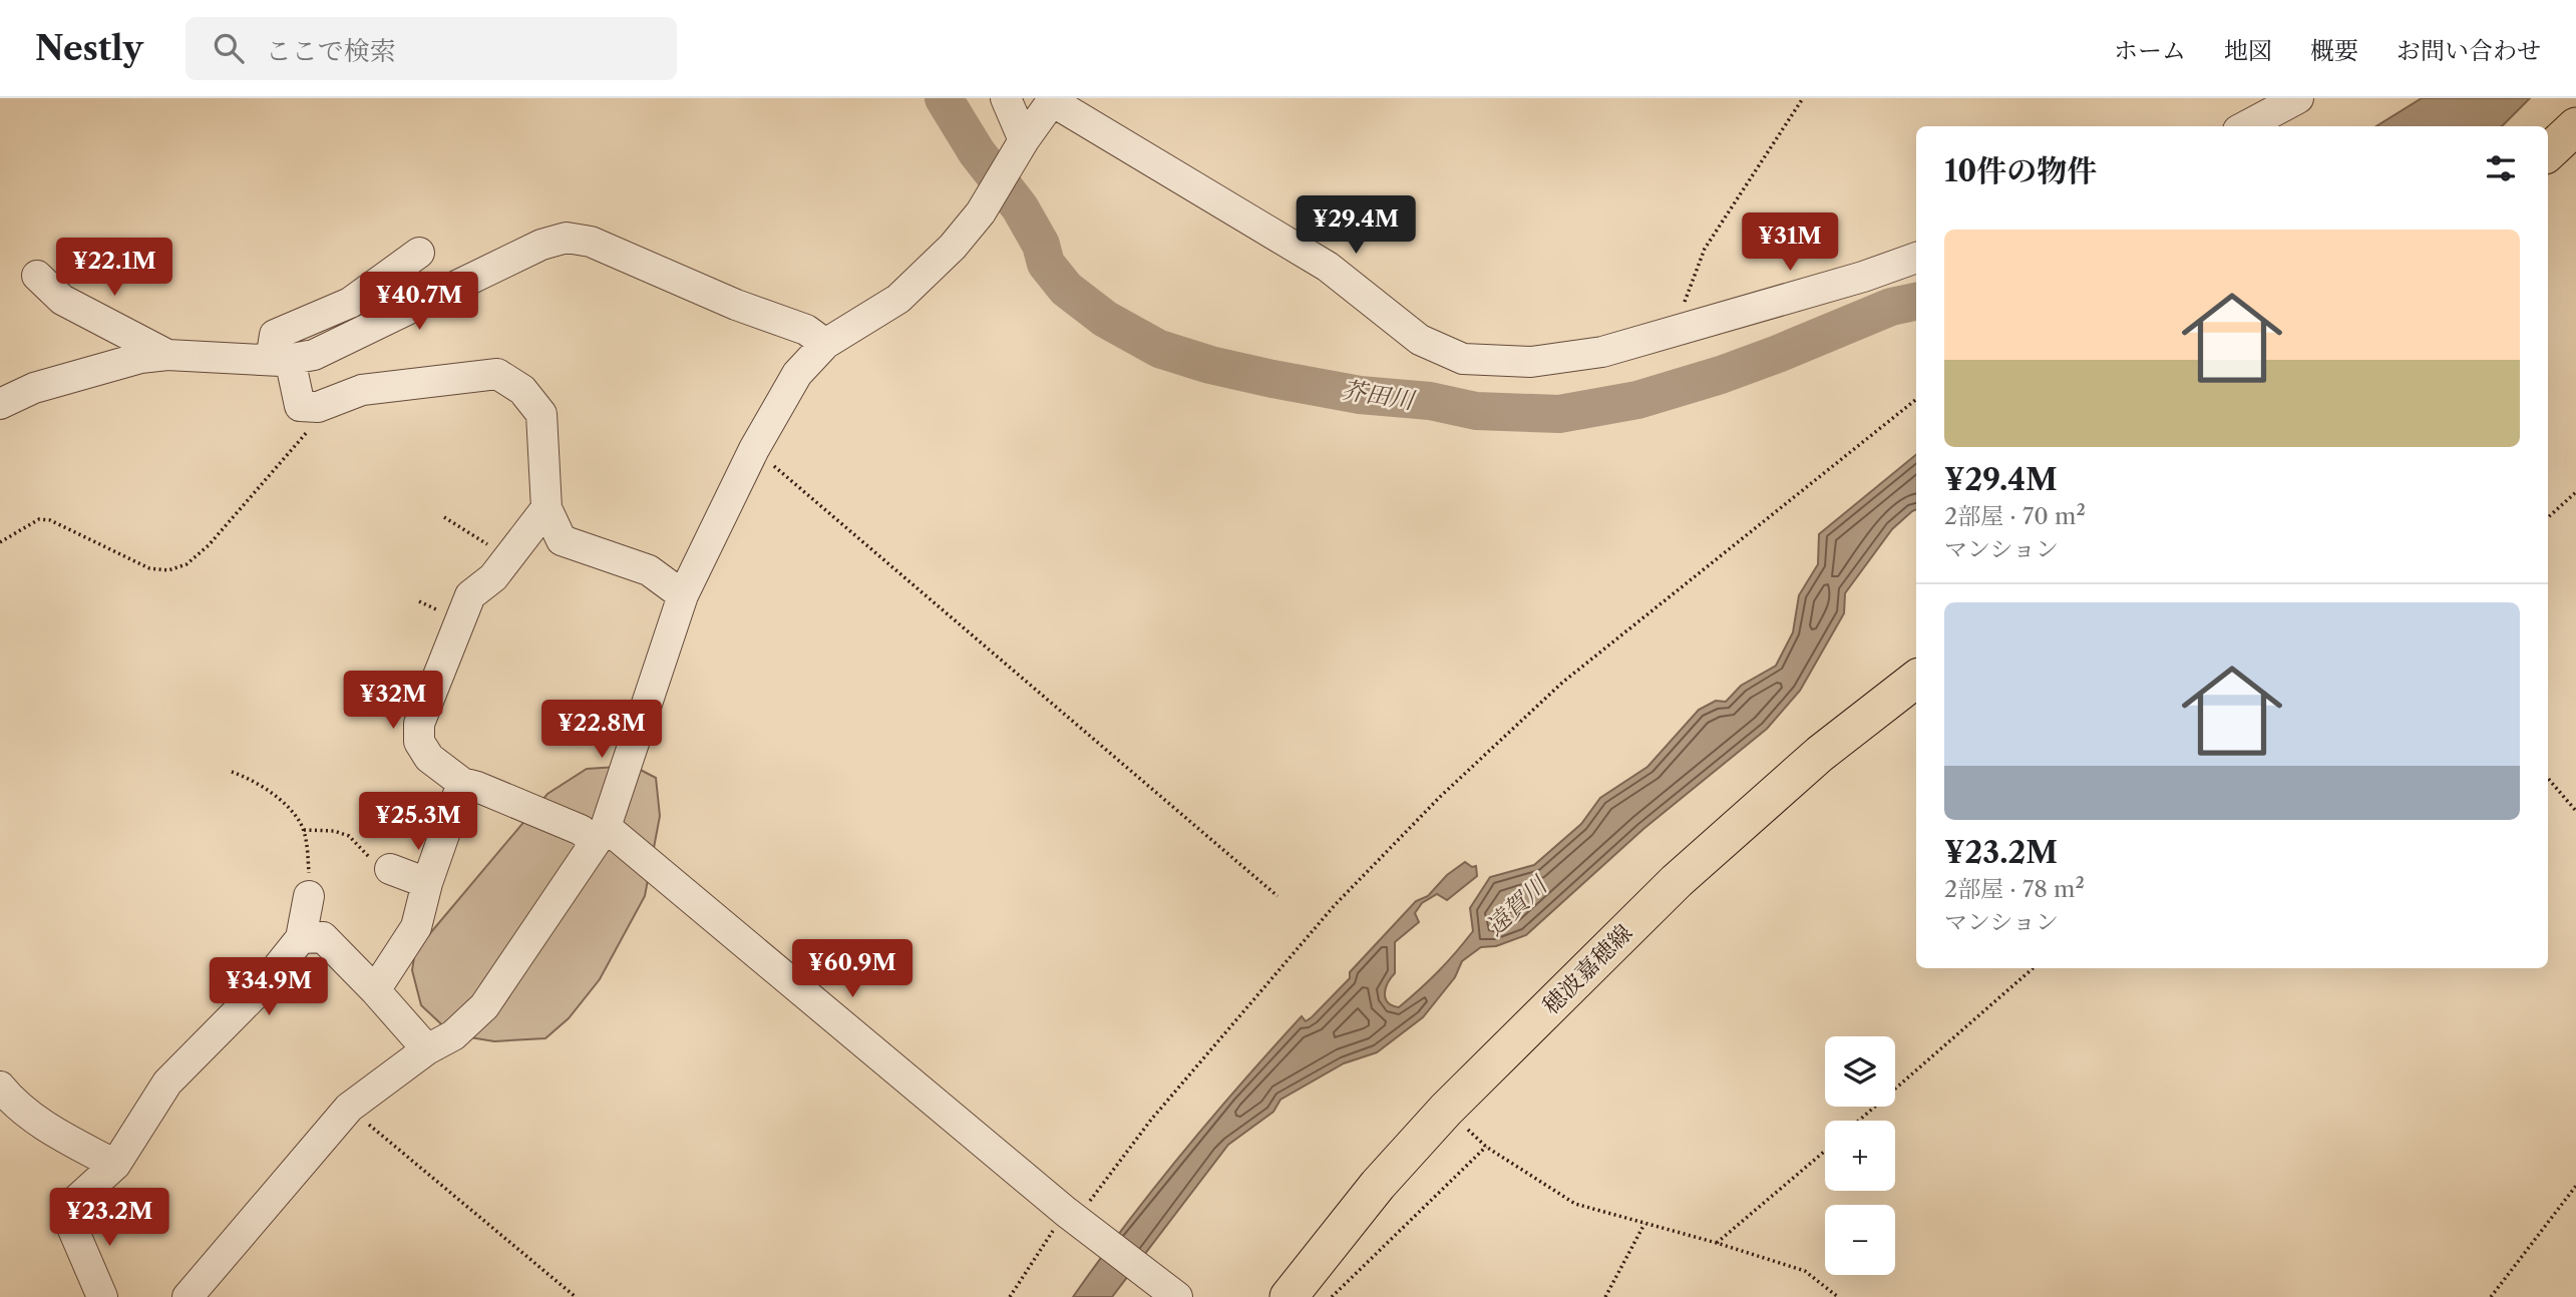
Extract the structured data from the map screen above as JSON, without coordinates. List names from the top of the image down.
{
  "streets": {
    "main road": ["穂波嘉穂線"]
  },
  "water": ["芥田川", "遠賀川"],
  "page": {
    "header": "Nestly",
    "search": "ここで検索",
    "nav": [
      "ホーム",
      "地図",
      "概要",
      "お問い合わせ"
    ],
    "heading": "10件の物件",
    "price": [
      "¥29.4M",
      "¥31M",
      "¥22.1M",
      "¥40.7M",
      "¥32M",
      "¥22.8M",
      "¥25.3M",
      "¥60.9M",
      "¥34.9M",
      "¥23.2M"
    ],
    "list": [
      {
        "name": "¥29.4M",
        "note": "2部屋 · 70 m² · マンション"
      },
      {
        "name": "¥23.2M",
        "note": "2部屋 · 78 m² · マンション"
      }
    ],
    "map_buttons": ["+", "−"]
  }
}
